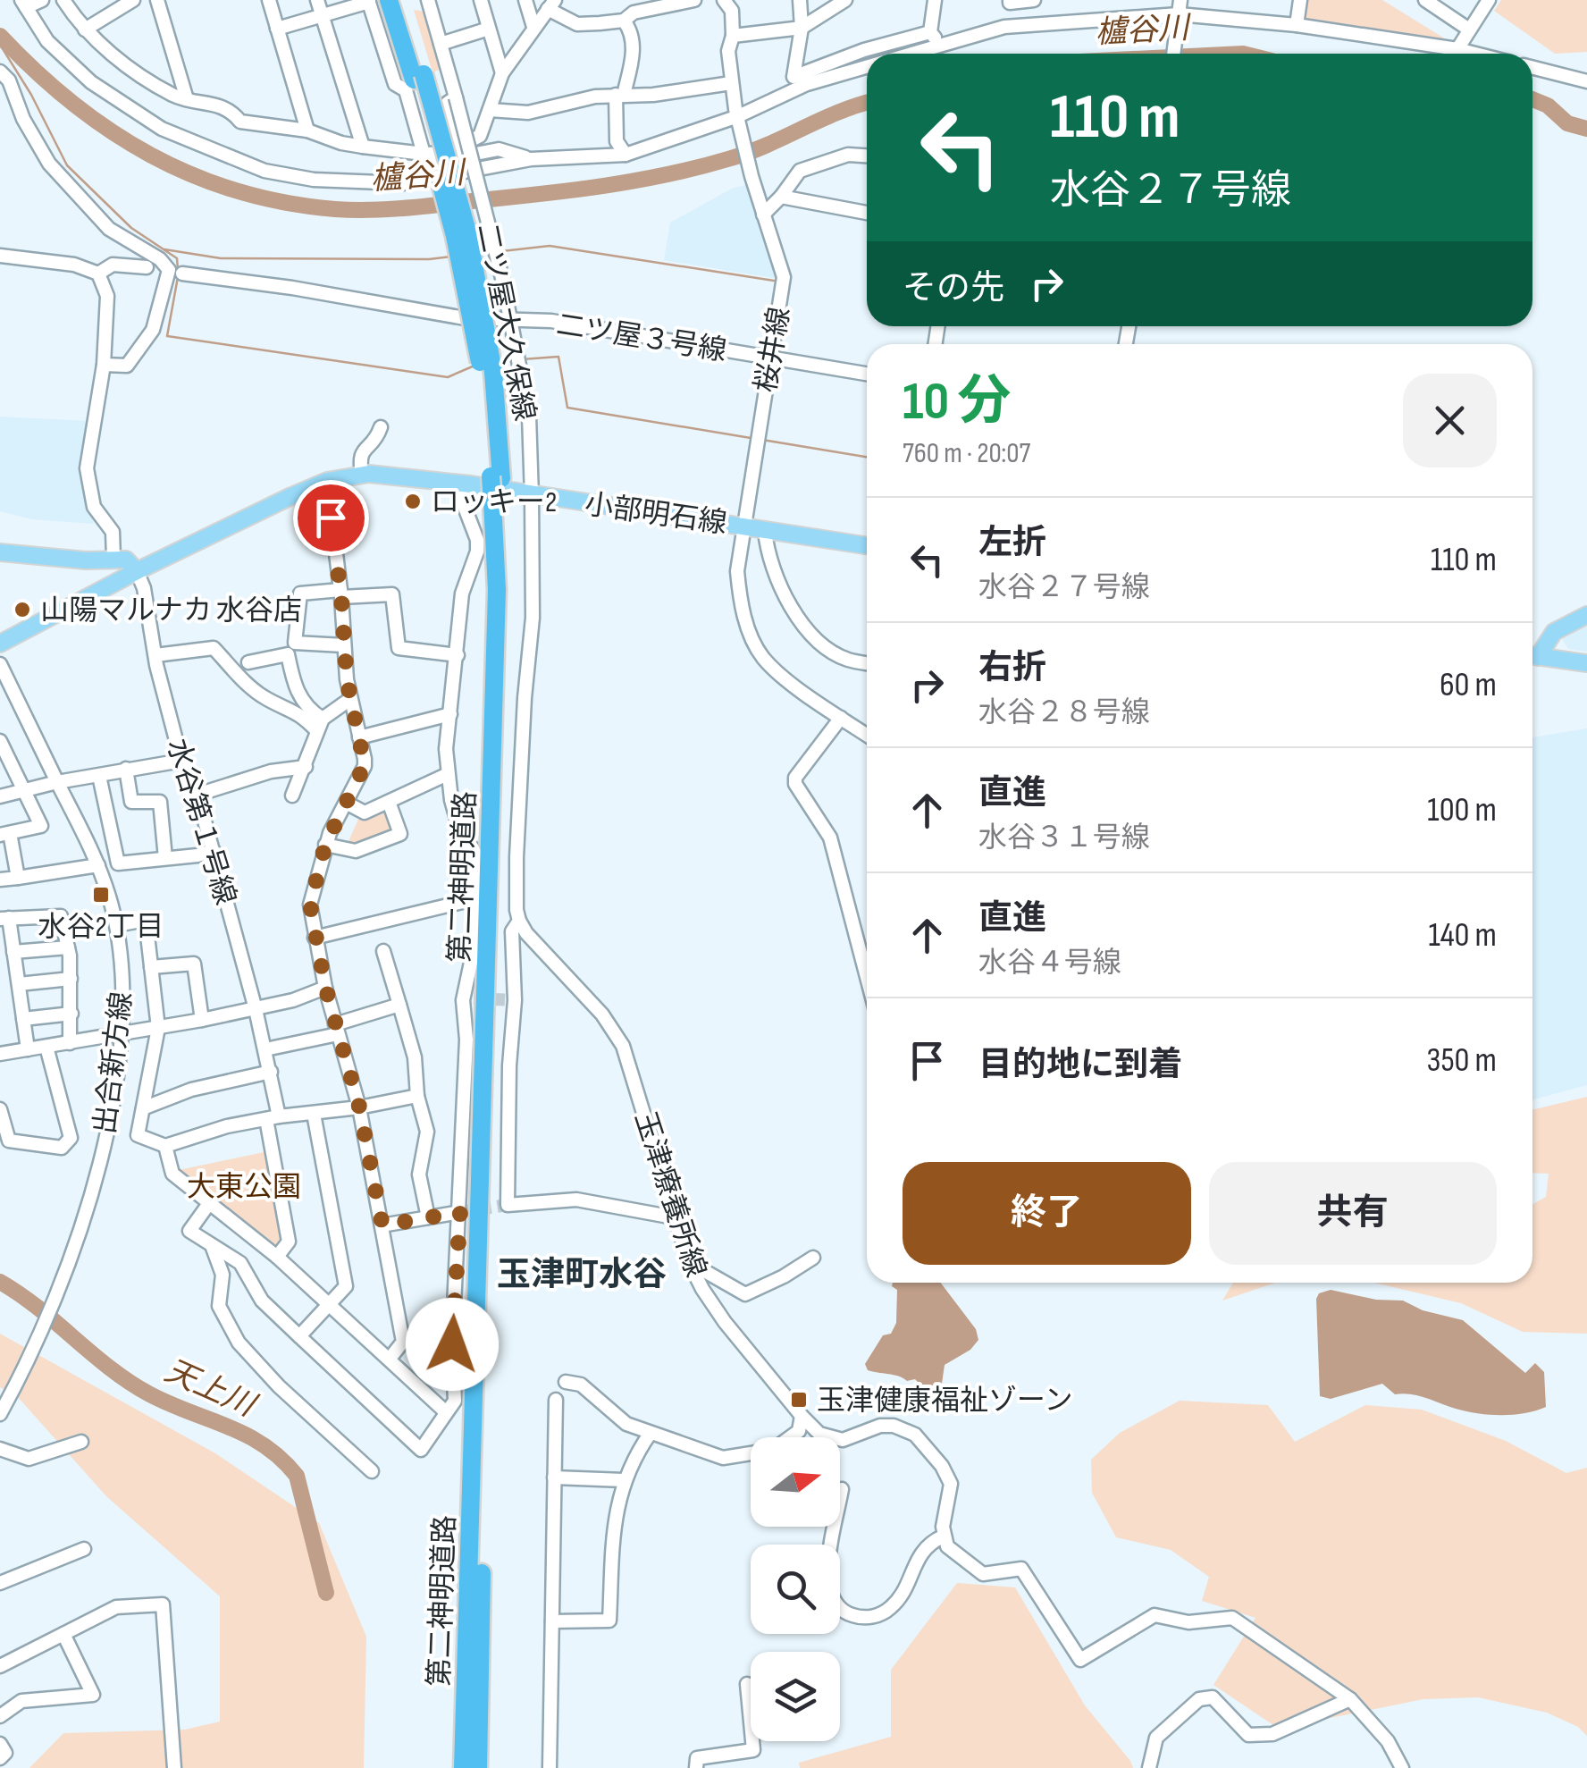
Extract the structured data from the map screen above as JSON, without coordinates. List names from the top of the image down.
{
  "streets": {
    "highway": ["第二神明道路"],
    "main road": ["小部明石線"],
    "street": [
      "二ツ屋大久保線",
      "二ツ屋３号線",
      "桜井線",
      "水谷第１号線",
      "出合新方線",
      "玉津療養所線"
    ]
  },
  "crossings": [
    ["二ツ屋大久保線", "二ツ屋３号線"],
    ["二ツ屋大久保線", "小部明石線"],
    ["二ツ屋３号線", "桜井線"],
    ["桜井線", "小部明石線"],
    ["小部明石線", "水谷第１号線"]
  ],
  "districts": ["玉津町水谷"],
  "water": ["櫨谷川", "天上川"],
  "parks": ["大東公園"],
  "places": {
    "other": ["ロッキー2", "山陽マルナカ 水谷店"],
    "transit": ["水谷2丁目", "玉津健康福祉ゾーン"]
  },
  "north": "right",
  "page": {
    "turn": ["110 m", "水谷２７号線"],
    "then": "その先",
    "heading": ["10 分", "760 m · 20:07"],
    "list": [
      {
        "name": "左折",
        "note": "水谷２７号線",
        "value": "110 m"
      },
      {
        "name": "右折",
        "note": "水谷２８号線",
        "value": "60 m"
      },
      {
        "name": "直進",
        "note": "水谷３１号線",
        "value": "100 m"
      },
      {
        "name": "直進",
        "note": "水谷４号線",
        "value": "140 m"
      },
      {
        "name": "目的地に到着",
        "value": "350 m"
      }
    ],
    "buttons": ["終了", "共有"]
  }
}
